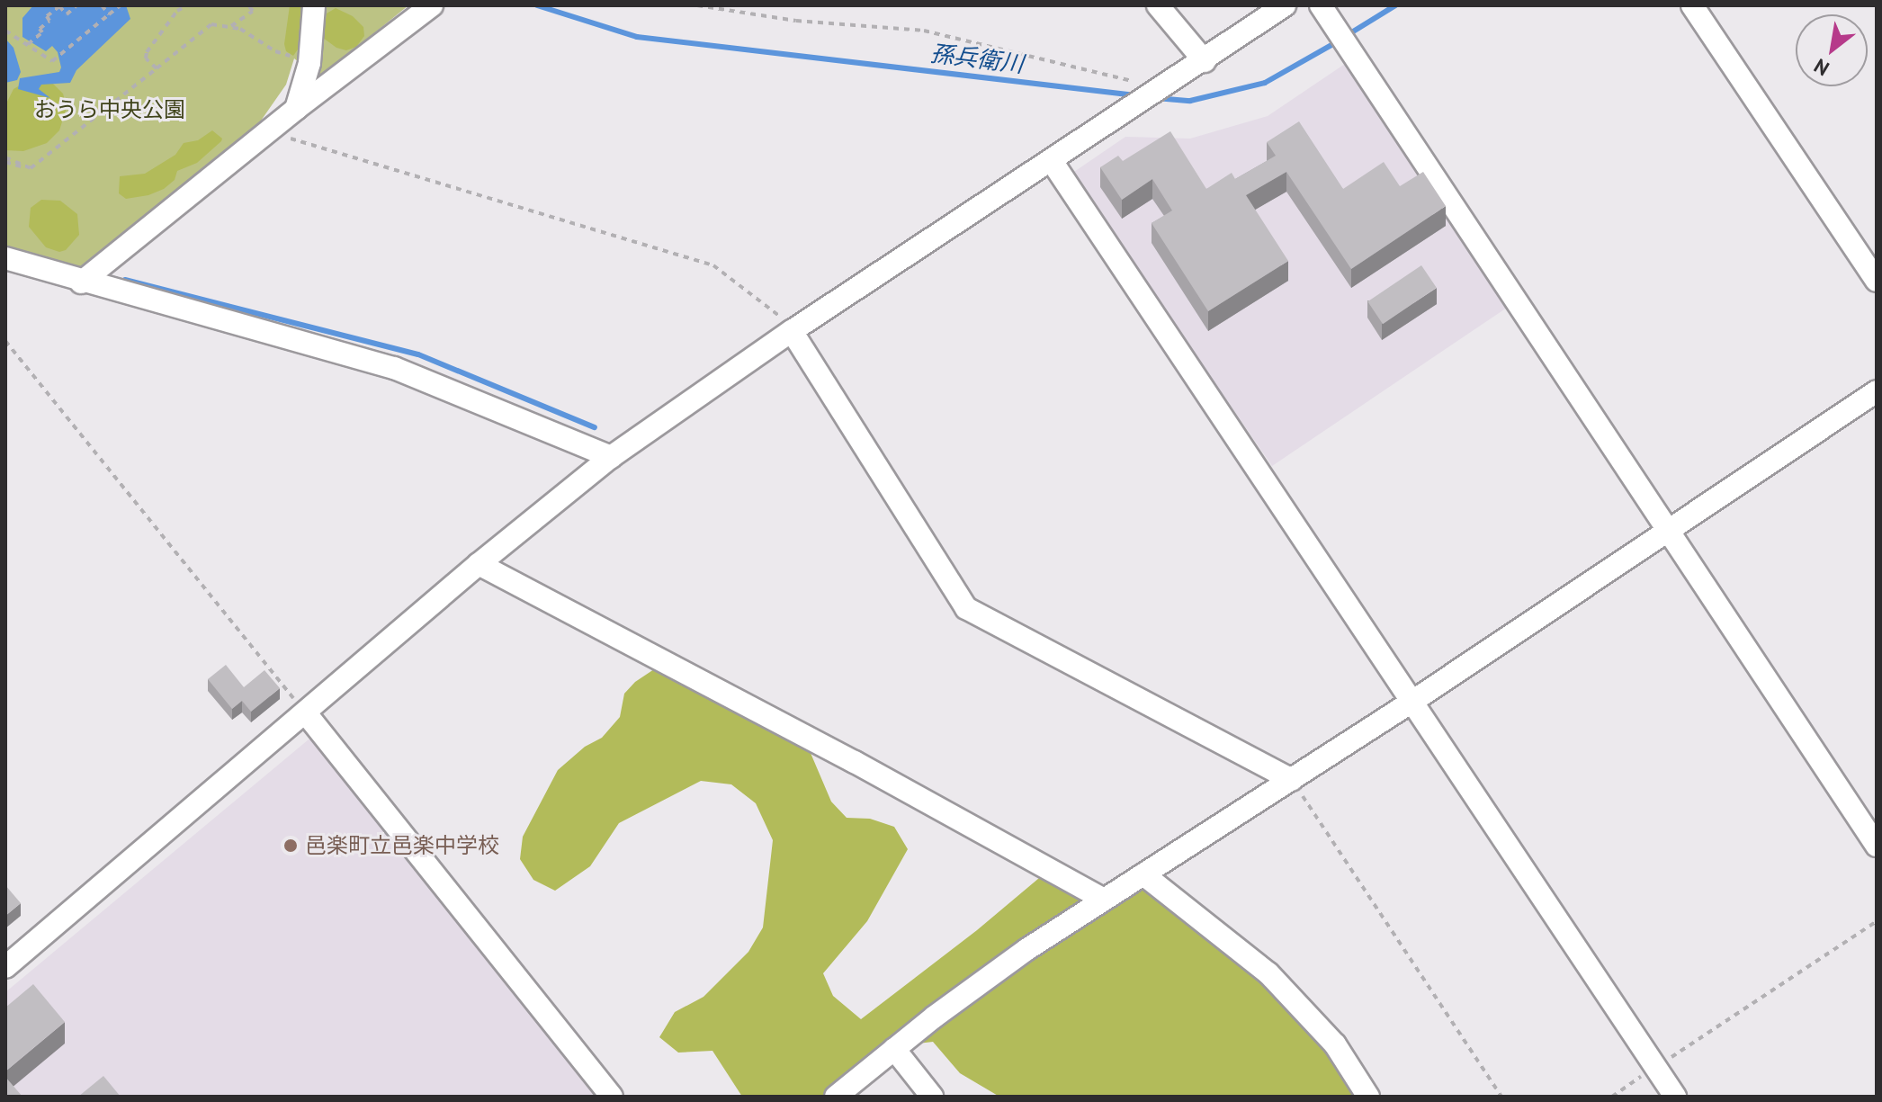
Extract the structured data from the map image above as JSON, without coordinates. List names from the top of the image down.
{
  "water": ["孫兵衛川"],
  "parks": ["おうら中央公園"],
  "places": ["邑楽町立邑楽中学校"],
  "north": "bottom left"
}
